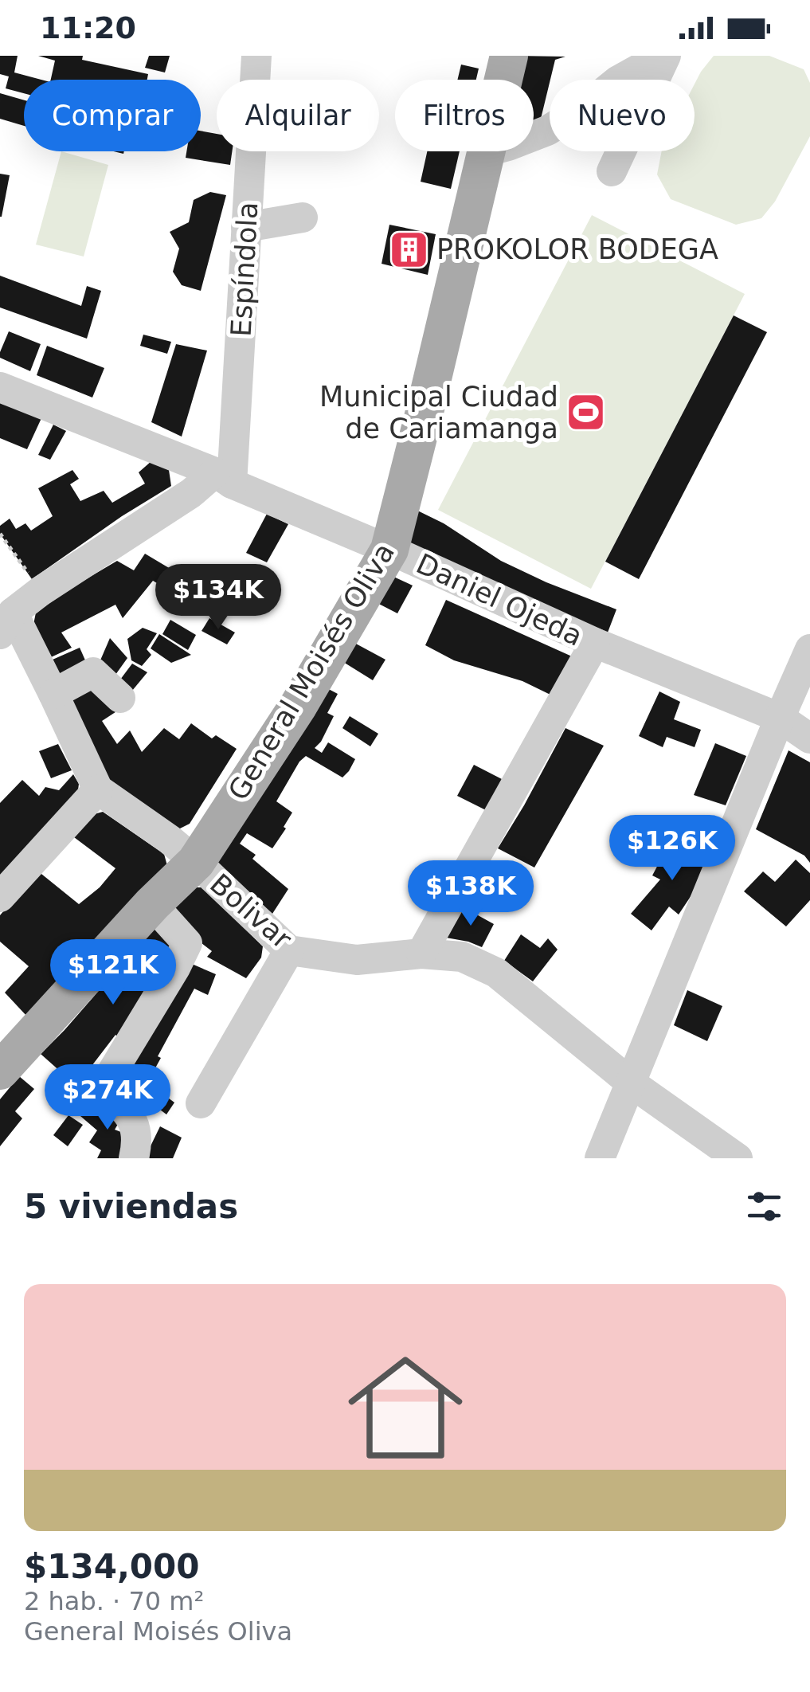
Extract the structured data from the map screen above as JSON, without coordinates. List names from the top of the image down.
{
  "streets": {
    "main road": ["General Moisés Oliva"],
    "street": ["Espíndola", "Daniel Ojeda", "Bolivar"]
  },
  "crossings": [
    ["Espíndola", "Daniel Ojeda"],
    ["Daniel Ojeda", "General Moisés Oliva"],
    ["General Moisés Oliva", "Bolivar"]
  ],
  "places": {
    "building": ["PROKOLOR BODEGA"],
    "sports": ["Municipal Ciudad de Cariamanga"]
  },
  "page": {
    "status": "11:20",
    "chip": [
      "Comprar",
      "Alquilar",
      "Filtros",
      "Nuevo"
    ],
    "price": [
      "$134K",
      "$126K",
      "$138K",
      "$121K",
      "$274K"
    ],
    "heading": "5 viviendas",
    "list": [
      {
        "name": "$134,000",
        "note": "2 hab. · 70 m² · General Moisés Oliva"
      }
    ]
  }
}
